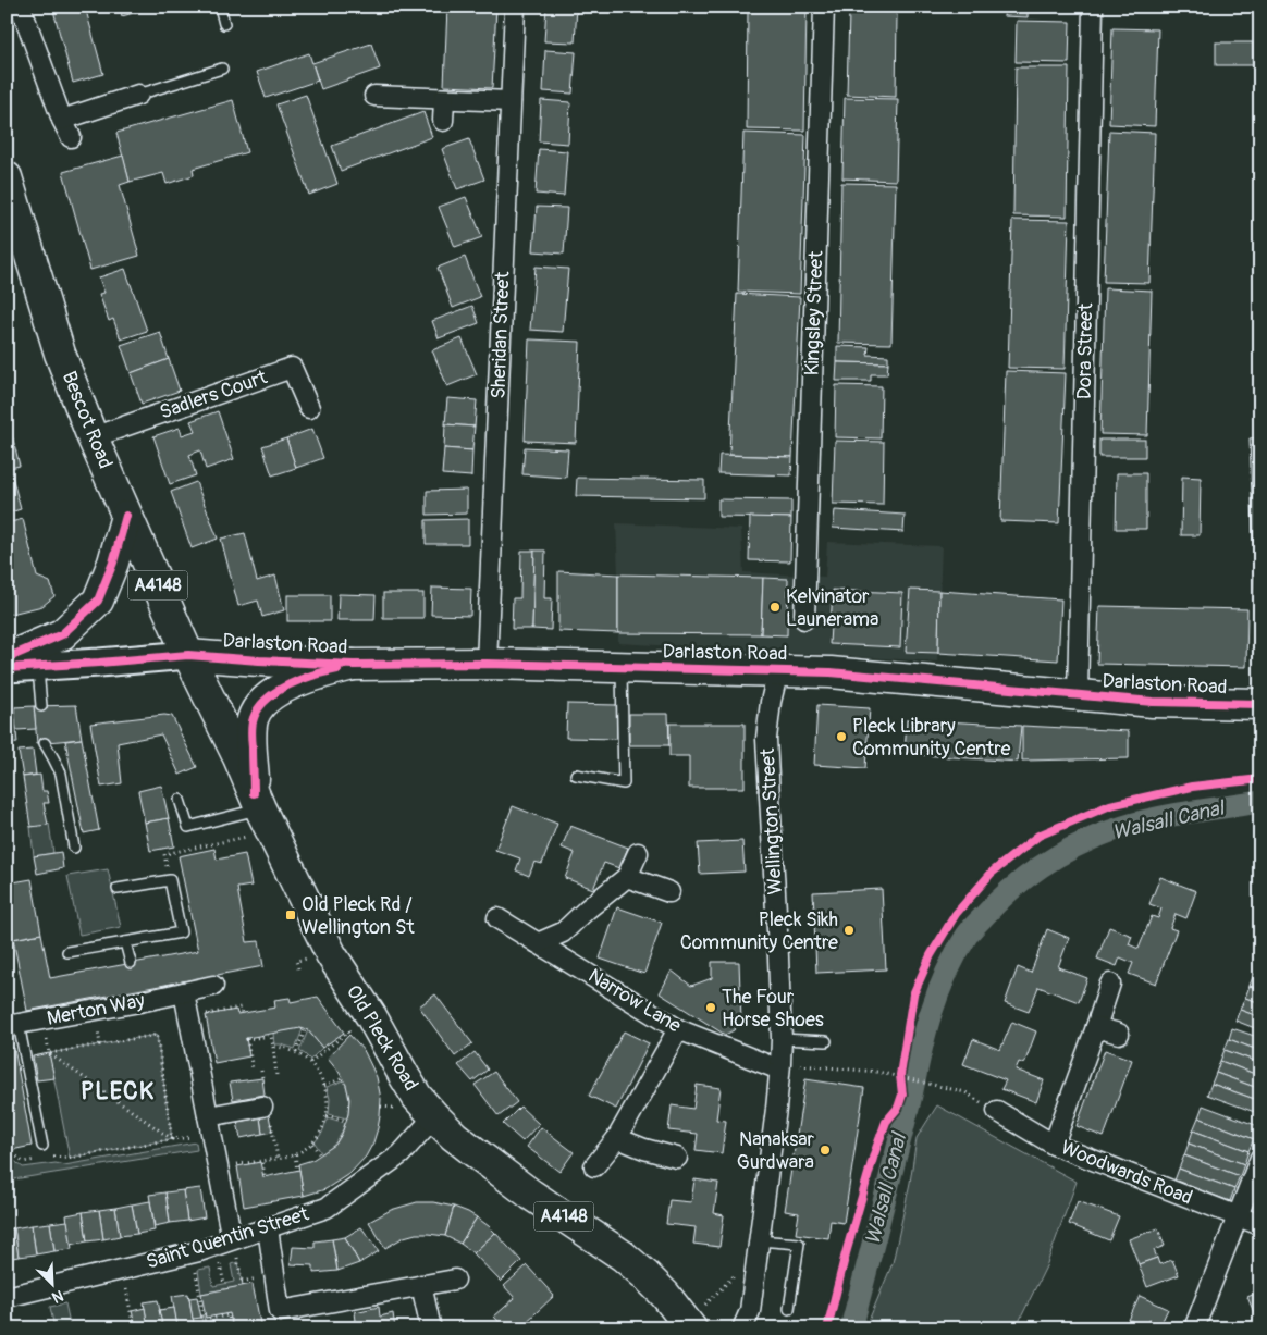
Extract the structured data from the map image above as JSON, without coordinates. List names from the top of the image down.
{
  "streets": {
    "main road": [
      "Bescot Road",
      "A4148",
      "Darlaston Road",
      "Old Pleck Road"
    ],
    "street": [
      "Kingsley Street",
      "Sheridan Street",
      "Dora Street",
      "Sadlers Court",
      "Wellington Street",
      "Narrow Lane",
      "Merton Way",
      "Woodwards Road",
      "Saint Quentin Street"
    ]
  },
  "crossings": [
    ["Sheridan Street", "Darlaston Road"],
    ["Dora Street", "Darlaston Road"],
    ["Sadlers Court", "Bescot Road"],
    ["Bescot Road", "Darlaston Road"],
    ["Bescot Road", "Old Pleck Road"],
    ["Darlaston Road", "Wellington Street"],
    ["Darlaston Road", "Old Pleck Road"],
    ["Wellington Street", "Narrow Lane"],
    ["Old Pleck Road", "Saint Quentin Street"]
  ],
  "districts": ["PLECK"],
  "water": ["Walsall Canal"],
  "places": {
    "other": [
      "Kelvinator Launerama",
      "Pleck Library Community Centre",
      "Pleck Sikh Community Centre",
      "The Four Horse Shoes",
      "Nanaksar Gurdwara"
    ],
    "transit": ["Old Pleck Rd / Wellington St"]
  },
  "north": "bottom right"
}
